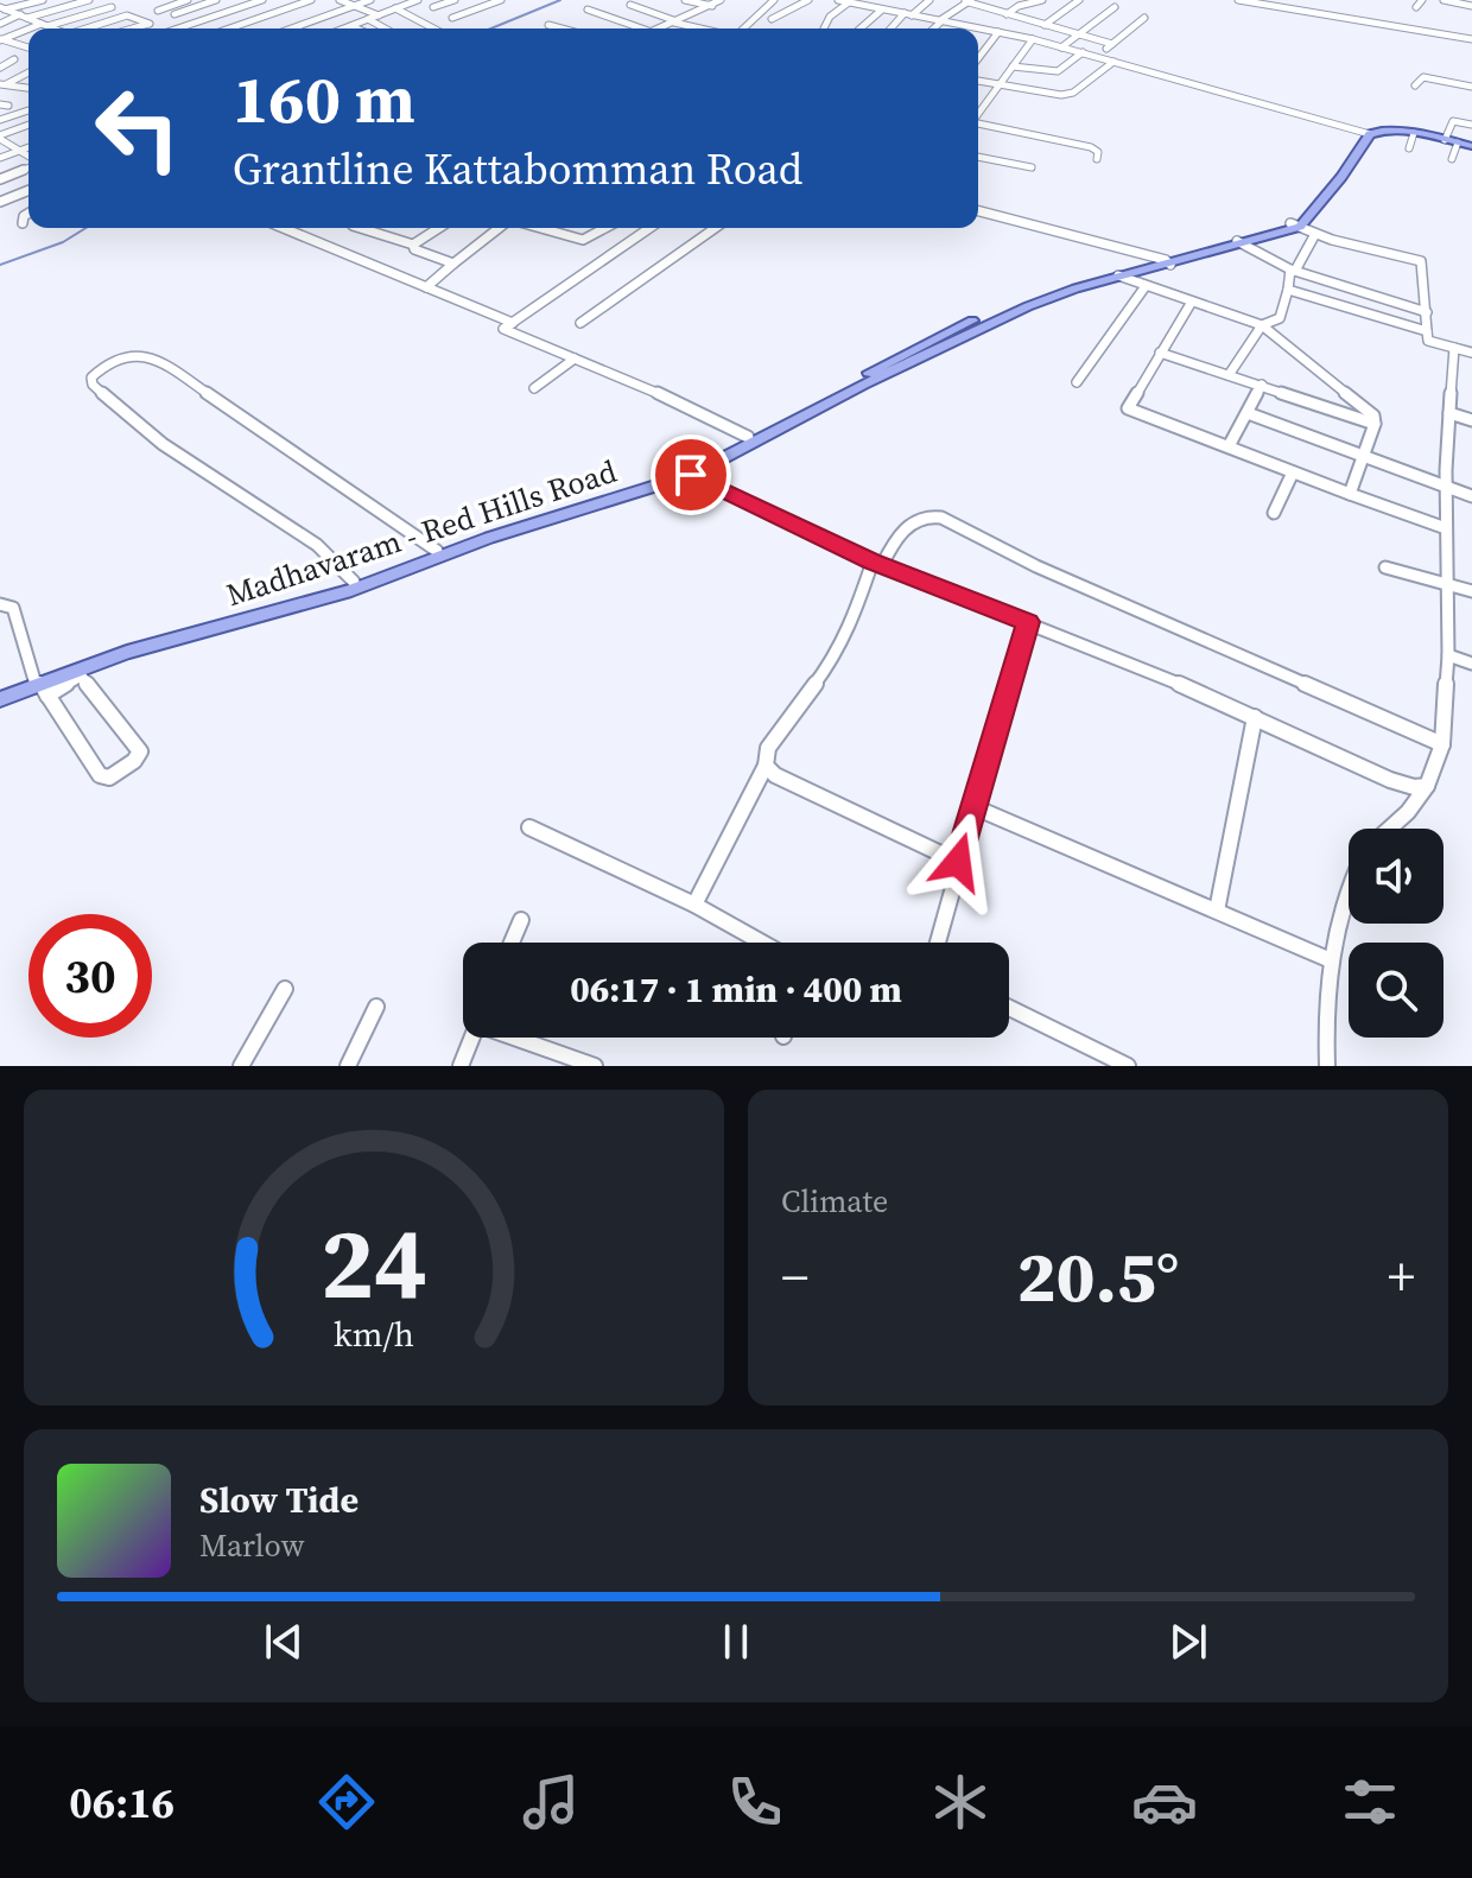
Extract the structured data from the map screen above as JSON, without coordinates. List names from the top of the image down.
{
  "streets": {
    "main road": ["Madhavaram - Red Hills Road"]
  },
  "page": {
    "turn": ["160 m", "Grantline Kattabomman Road"],
    "limit": "30",
    "trip": "06:17 · 1 min · 400 m",
    "tile": "Climate",
    "heat": ["−", "20.5°", "+"],
    "song": ["Slow Tide", "Marlow"],
    "tabs": "06:16",
    "gauge": ["24", "km/h"]
  }
}
